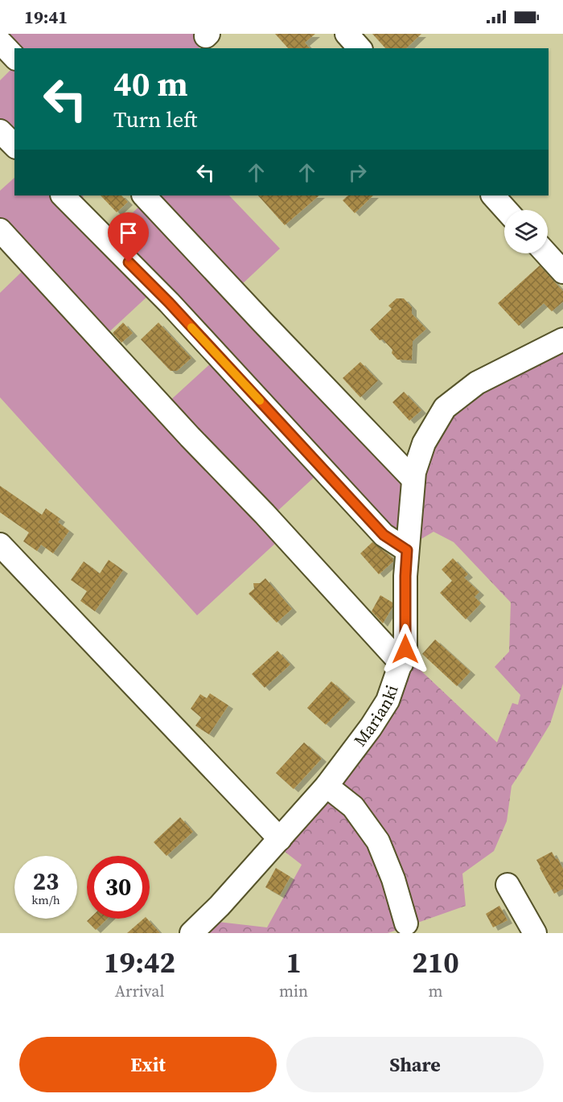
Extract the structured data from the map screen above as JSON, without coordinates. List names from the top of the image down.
{
  "streets": {
    "street": ["Marianki"]
  },
  "page": {
    "status": "19:41",
    "turn": ["40 m", "Turn left"],
    "speed": "23 km/h",
    "limit": "30",
    "eta": [
      "19:42",
      "Arrival",
      "1",
      "min",
      "210",
      "m"
    ],
    "buttons": ["Exit", "Share"]
  }
}
